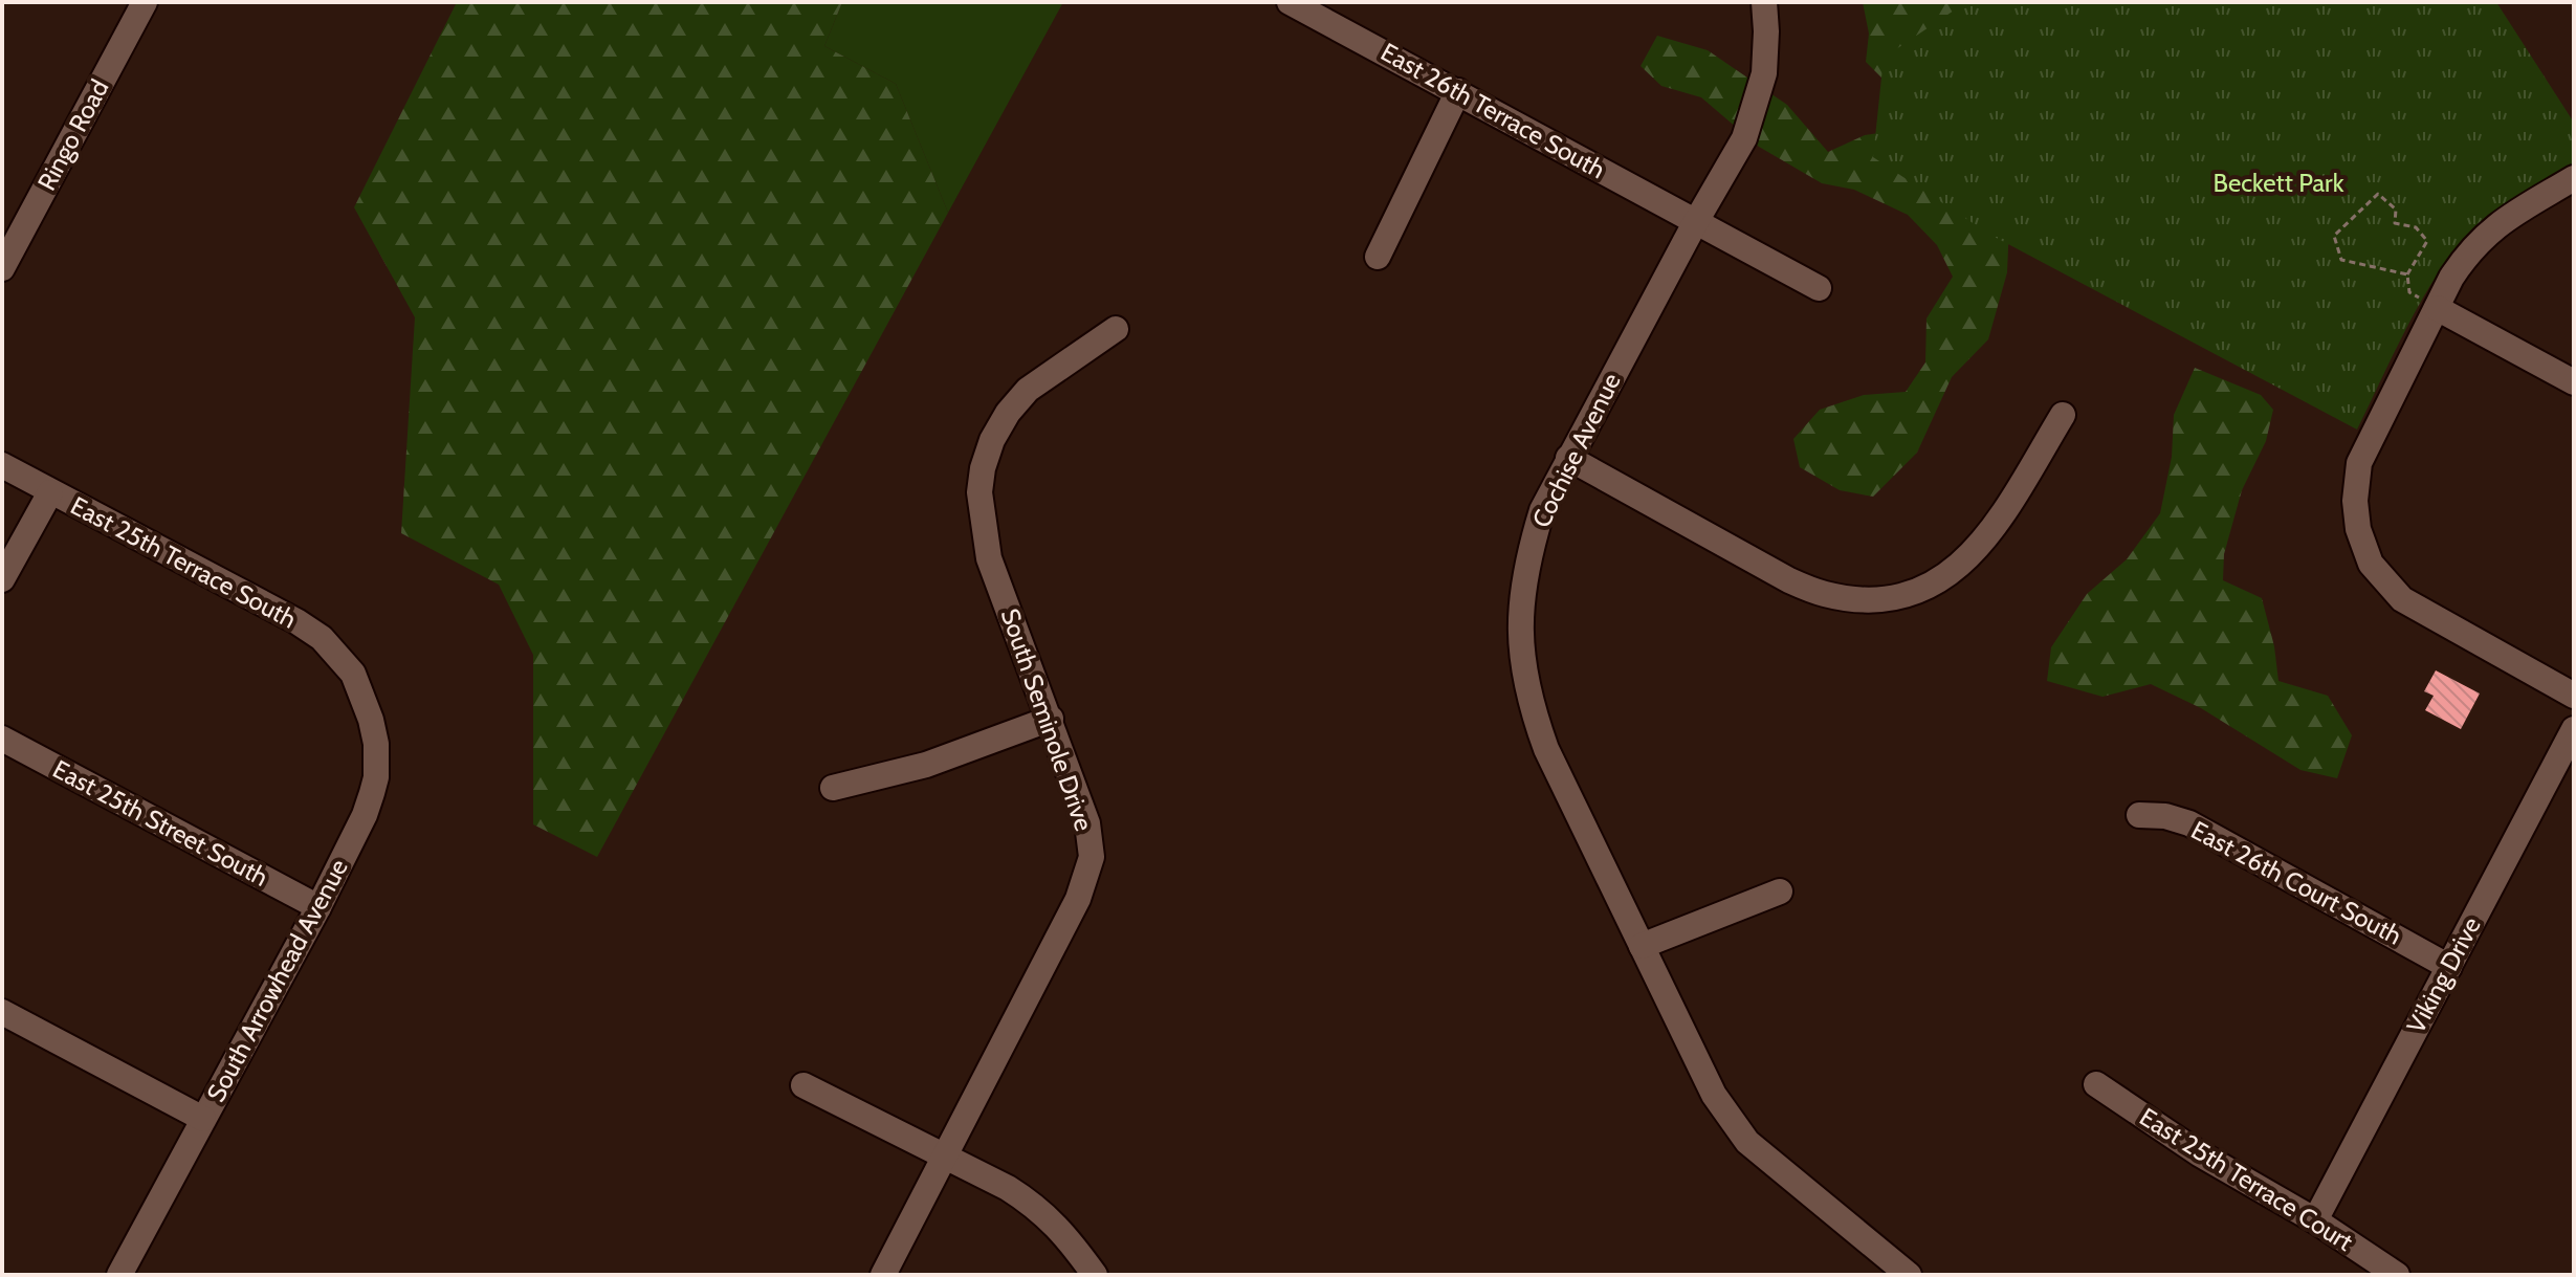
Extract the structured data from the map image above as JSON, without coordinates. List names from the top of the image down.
{
  "streets": {
    "street": [
      "East 26th Terrace South",
      "Ringo Road",
      "Cochise Avenue",
      "East 25th Terrace South",
      "South Seminole Drive",
      "East 25th Street South",
      "East 26th Court South",
      "Viking Drive",
      "South Arrowhead Avenue",
      "East 25th Terrace Court"
    ]
  },
  "crossings": [
    ["East 26th Terrace South", "Cochise Avenue"],
    ["East 25th Terrace South", "South Arrowhead Avenue"],
    ["East 25th Street South", "South Arrowhead Avenue"],
    ["East 26th Court South", "Viking Drive"],
    ["Viking Drive", "East 25th Terrace Court"]
  ],
  "parks": ["Beckett Park"]
}
